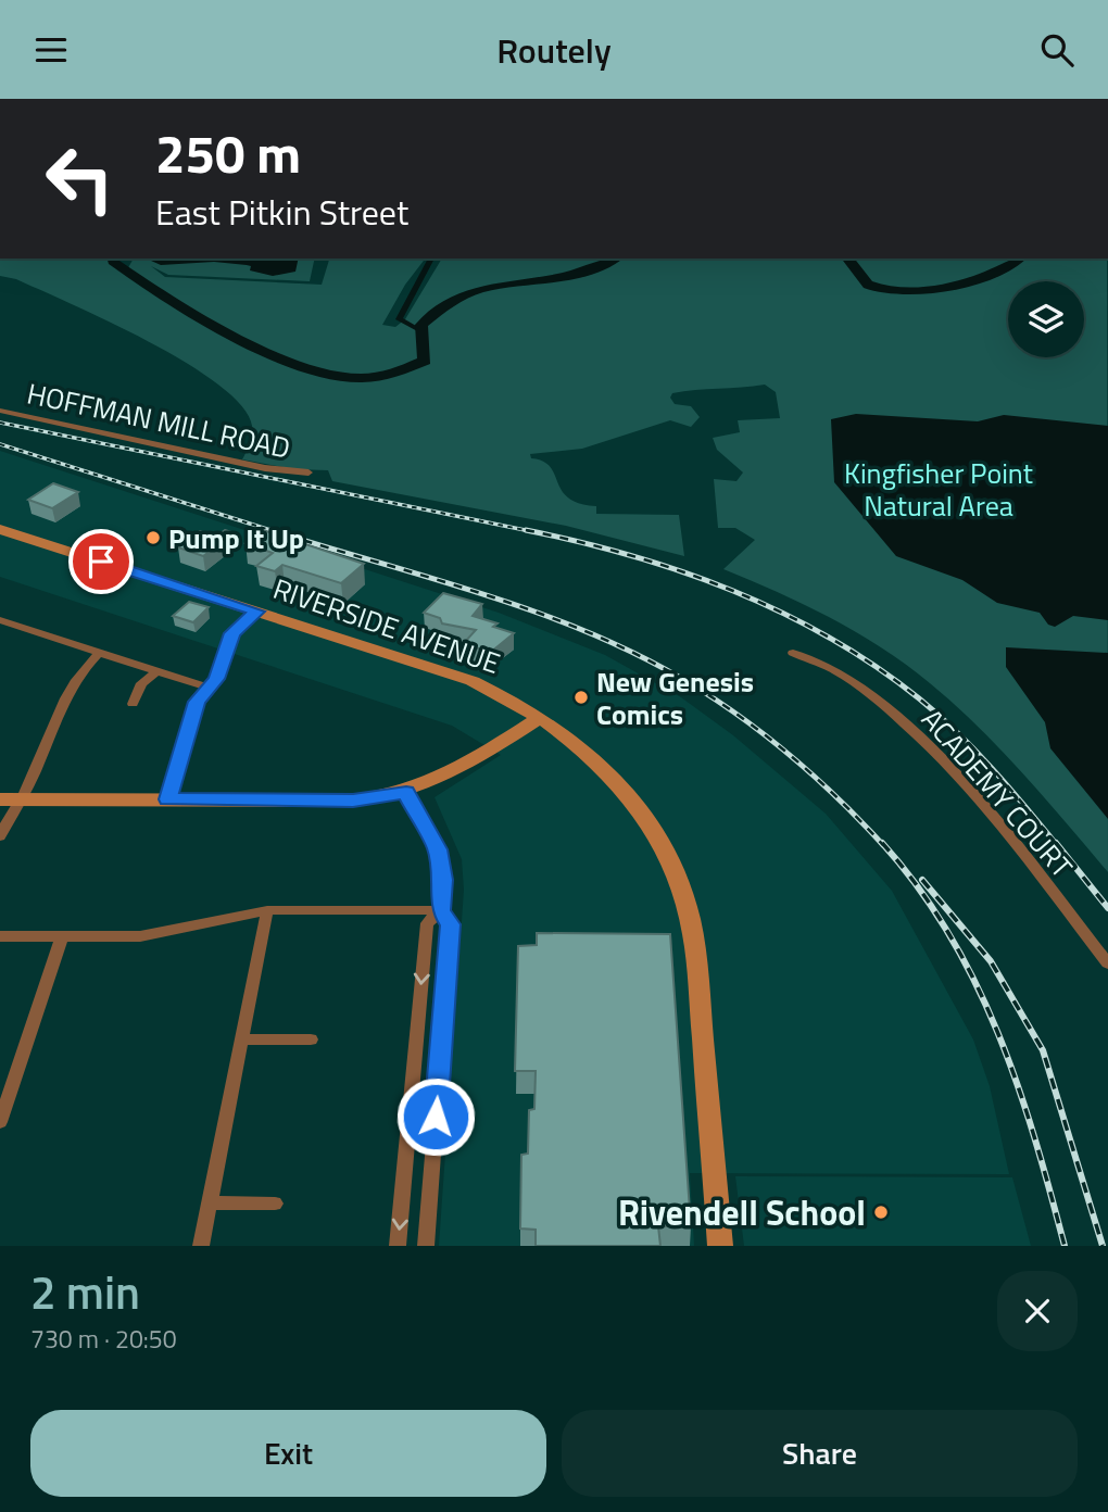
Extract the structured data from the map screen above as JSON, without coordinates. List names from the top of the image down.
{
  "streets": {
    "main road": ["RIVERSIDE AVENUE"],
    "street": ["HOFFMAN MILL ROAD", "ACADEMY COURT"]
  },
  "parks": ["Kingfisher Point Natural Area"],
  "places": ["Pump It Up", "New Genesis Comics", "Rivendell School"],
  "page": {
    "header": "Routely",
    "turn": ["250 m", "East Pitkin Street"],
    "heading": ["2 min", "730 m · 20:50"],
    "buttons": ["Exit", "Share"]
  }
}
